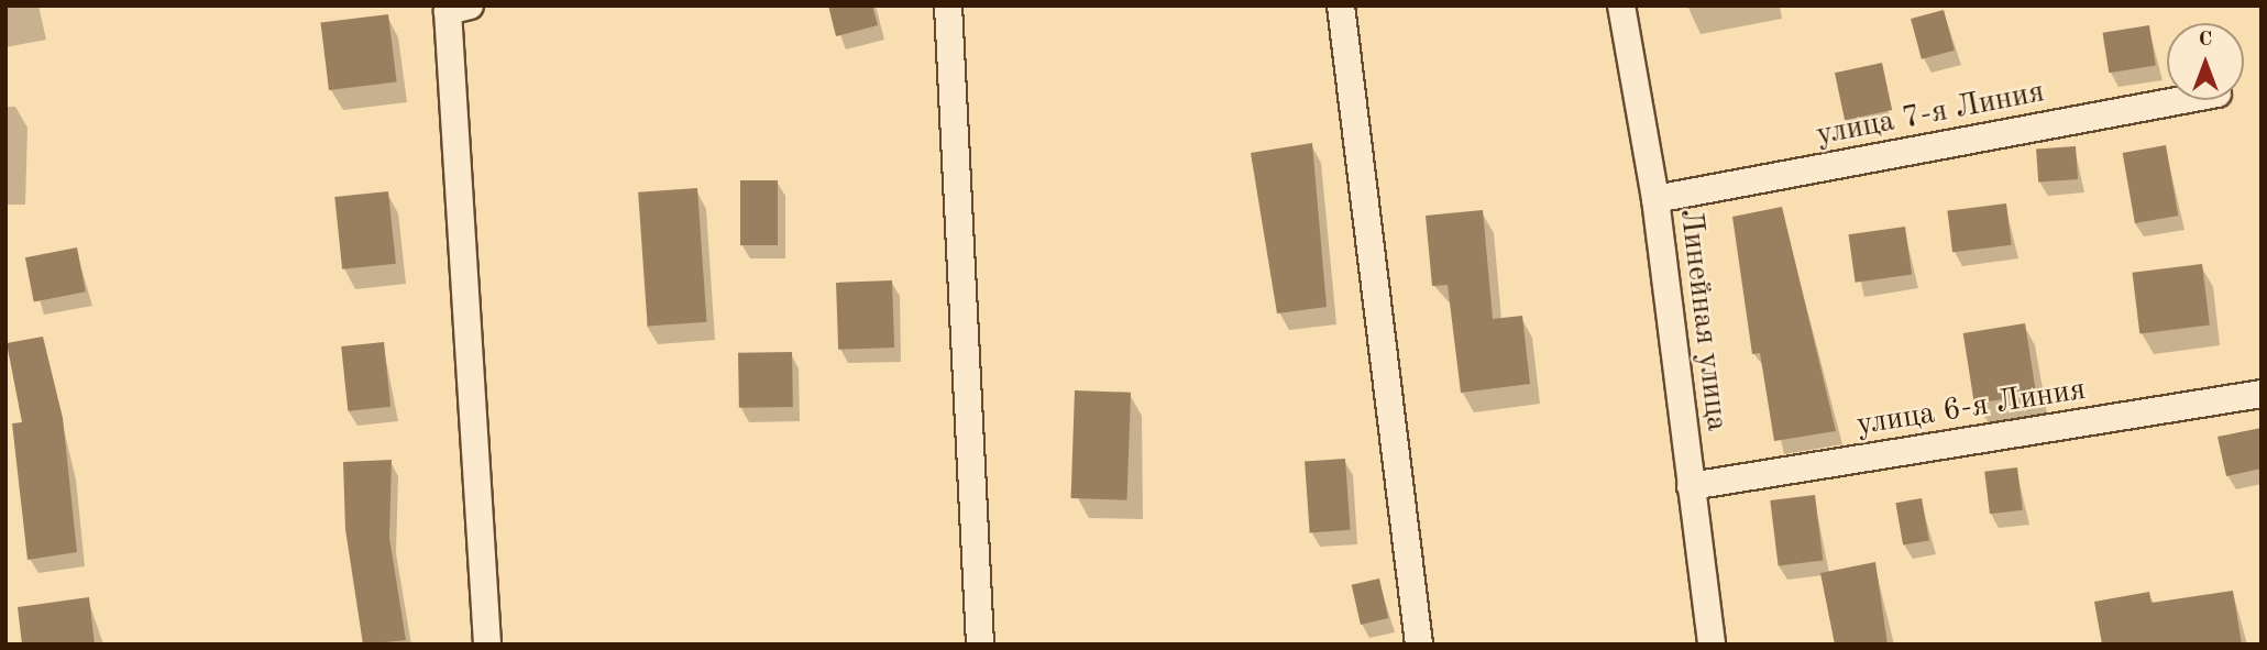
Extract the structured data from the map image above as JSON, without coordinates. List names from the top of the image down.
{
  "streets": {
    "street": ["улица 7-я Линия", "Линейная улица", "улица 6-я Линия"]
  },
  "crossings": [
    ["улица 7-я Линия", "Линейная улица"],
    ["Линейная улица", "улица 6-я Линия"]
  ],
  "north": "top"
}
